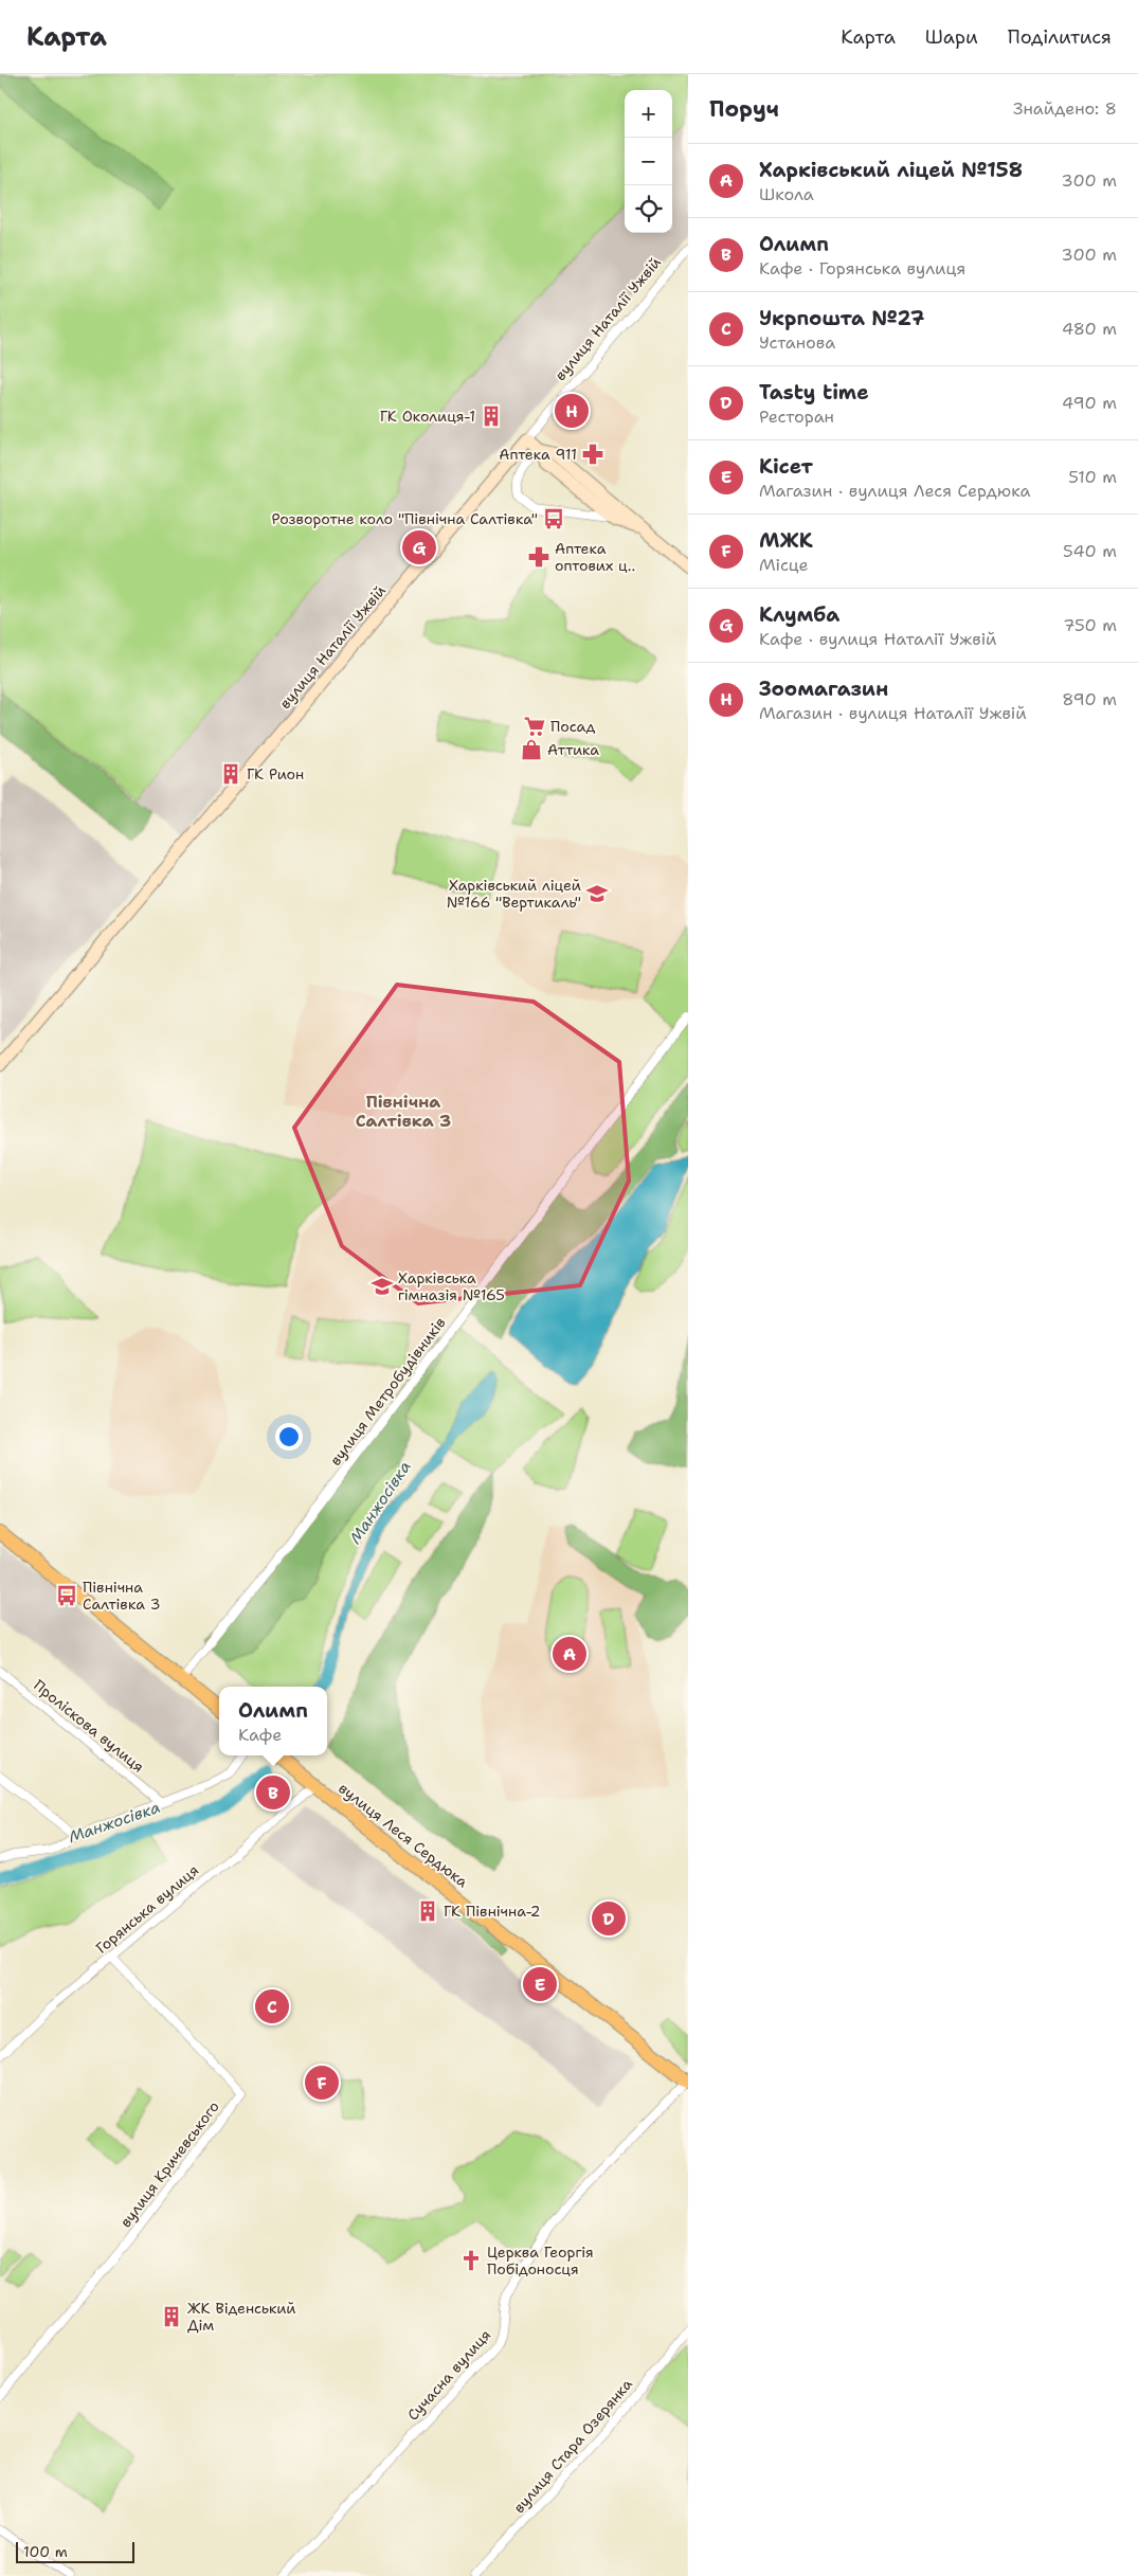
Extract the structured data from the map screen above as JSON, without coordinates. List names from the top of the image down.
{
  "streets": {
    "main road": ["вулиця Наталії Ужвій", "вулиця Леся Сердюка"],
    "street": [
      "вулиця Метробудівників",
      "Проліскова вулиця",
      "Горянська вулиця",
      "вулиця Кричевського",
      "Сучасна вулиця",
      "вулиця Стара Озерянка"
    ]
  },
  "crossings": [
    ["вулиця Леся Сердюка", "Горянська вулиця"],
    ["вулиця Леся Сердюка", "Сучасна вулиця"],
    ["Горянська вулиця", "вулиця Кричевського"]
  ],
  "districts": ["Північна Салтівка 3"],
  "water": ["Манжосівка"],
  "places": {
    "building": [
      "ГК Околиця-1",
      "ГК Рион",
      "ГК Північна-2",
      "ЖК Віденський Дім"
    ],
    "pharmacy": ["Аптека 911", "Аптека оптових ц‥"],
    "bus stop": ["Розворотне коло \"Північна Салтівка\"", "Північна Салтівка 3"],
    "supermarket": ["Посад"],
    "shop": ["Аттика"],
    "school or university": ["Харківський ліцей №166 \"Вертикаль\"", "Харківська гімназія №165"],
    "church": ["Церква Георгія Побідоносця"]
  },
  "scale_bar": "100 m",
  "page": {
    "header": "Карта",
    "nav": ["Карта", "Шари", "Поділитися"],
    "heading": ["Поруч", "Знайдено: 8"],
    "map_buttons": ["+", "−"],
    "list": [
      {
        "mark": "A",
        "name": "Харківський ліцей №158",
        "note": "Школа",
        "value": "300 m"
      },
      {
        "mark": "B",
        "name": "Олимп",
        "note": "Кафе · Горянська вулиця",
        "value": "300 m"
      },
      {
        "mark": "C",
        "name": "Укрпошта №27",
        "note": "Установа",
        "value": "480 m"
      },
      {
        "mark": "D",
        "name": "Tasty time",
        "note": "Ресторан",
        "value": "490 m"
      },
      {
        "mark": "E",
        "name": "Кісет",
        "note": "Магазин · вулиця Леся Сердюка",
        "value": "510 m"
      },
      {
        "mark": "F",
        "name": "МЖК",
        "note": "Місце",
        "value": "540 m"
      },
      {
        "mark": "G",
        "name": "Клумба",
        "note": "Кафе · вулиця Наталії Ужвій",
        "value": "750 m"
      },
      {
        "mark": "H",
        "name": "Зоомагазин",
        "note": "Магазин · вулиця Наталії Ужвій",
        "value": "890 m"
      }
    ],
    "pins": [
      "H",
      "G",
      "A",
      "B",
      "D",
      "E",
      "C",
      "F"
    ],
    "popup": ["Олимп", "Кафе"],
    "scale": "100 m"
  }
}
